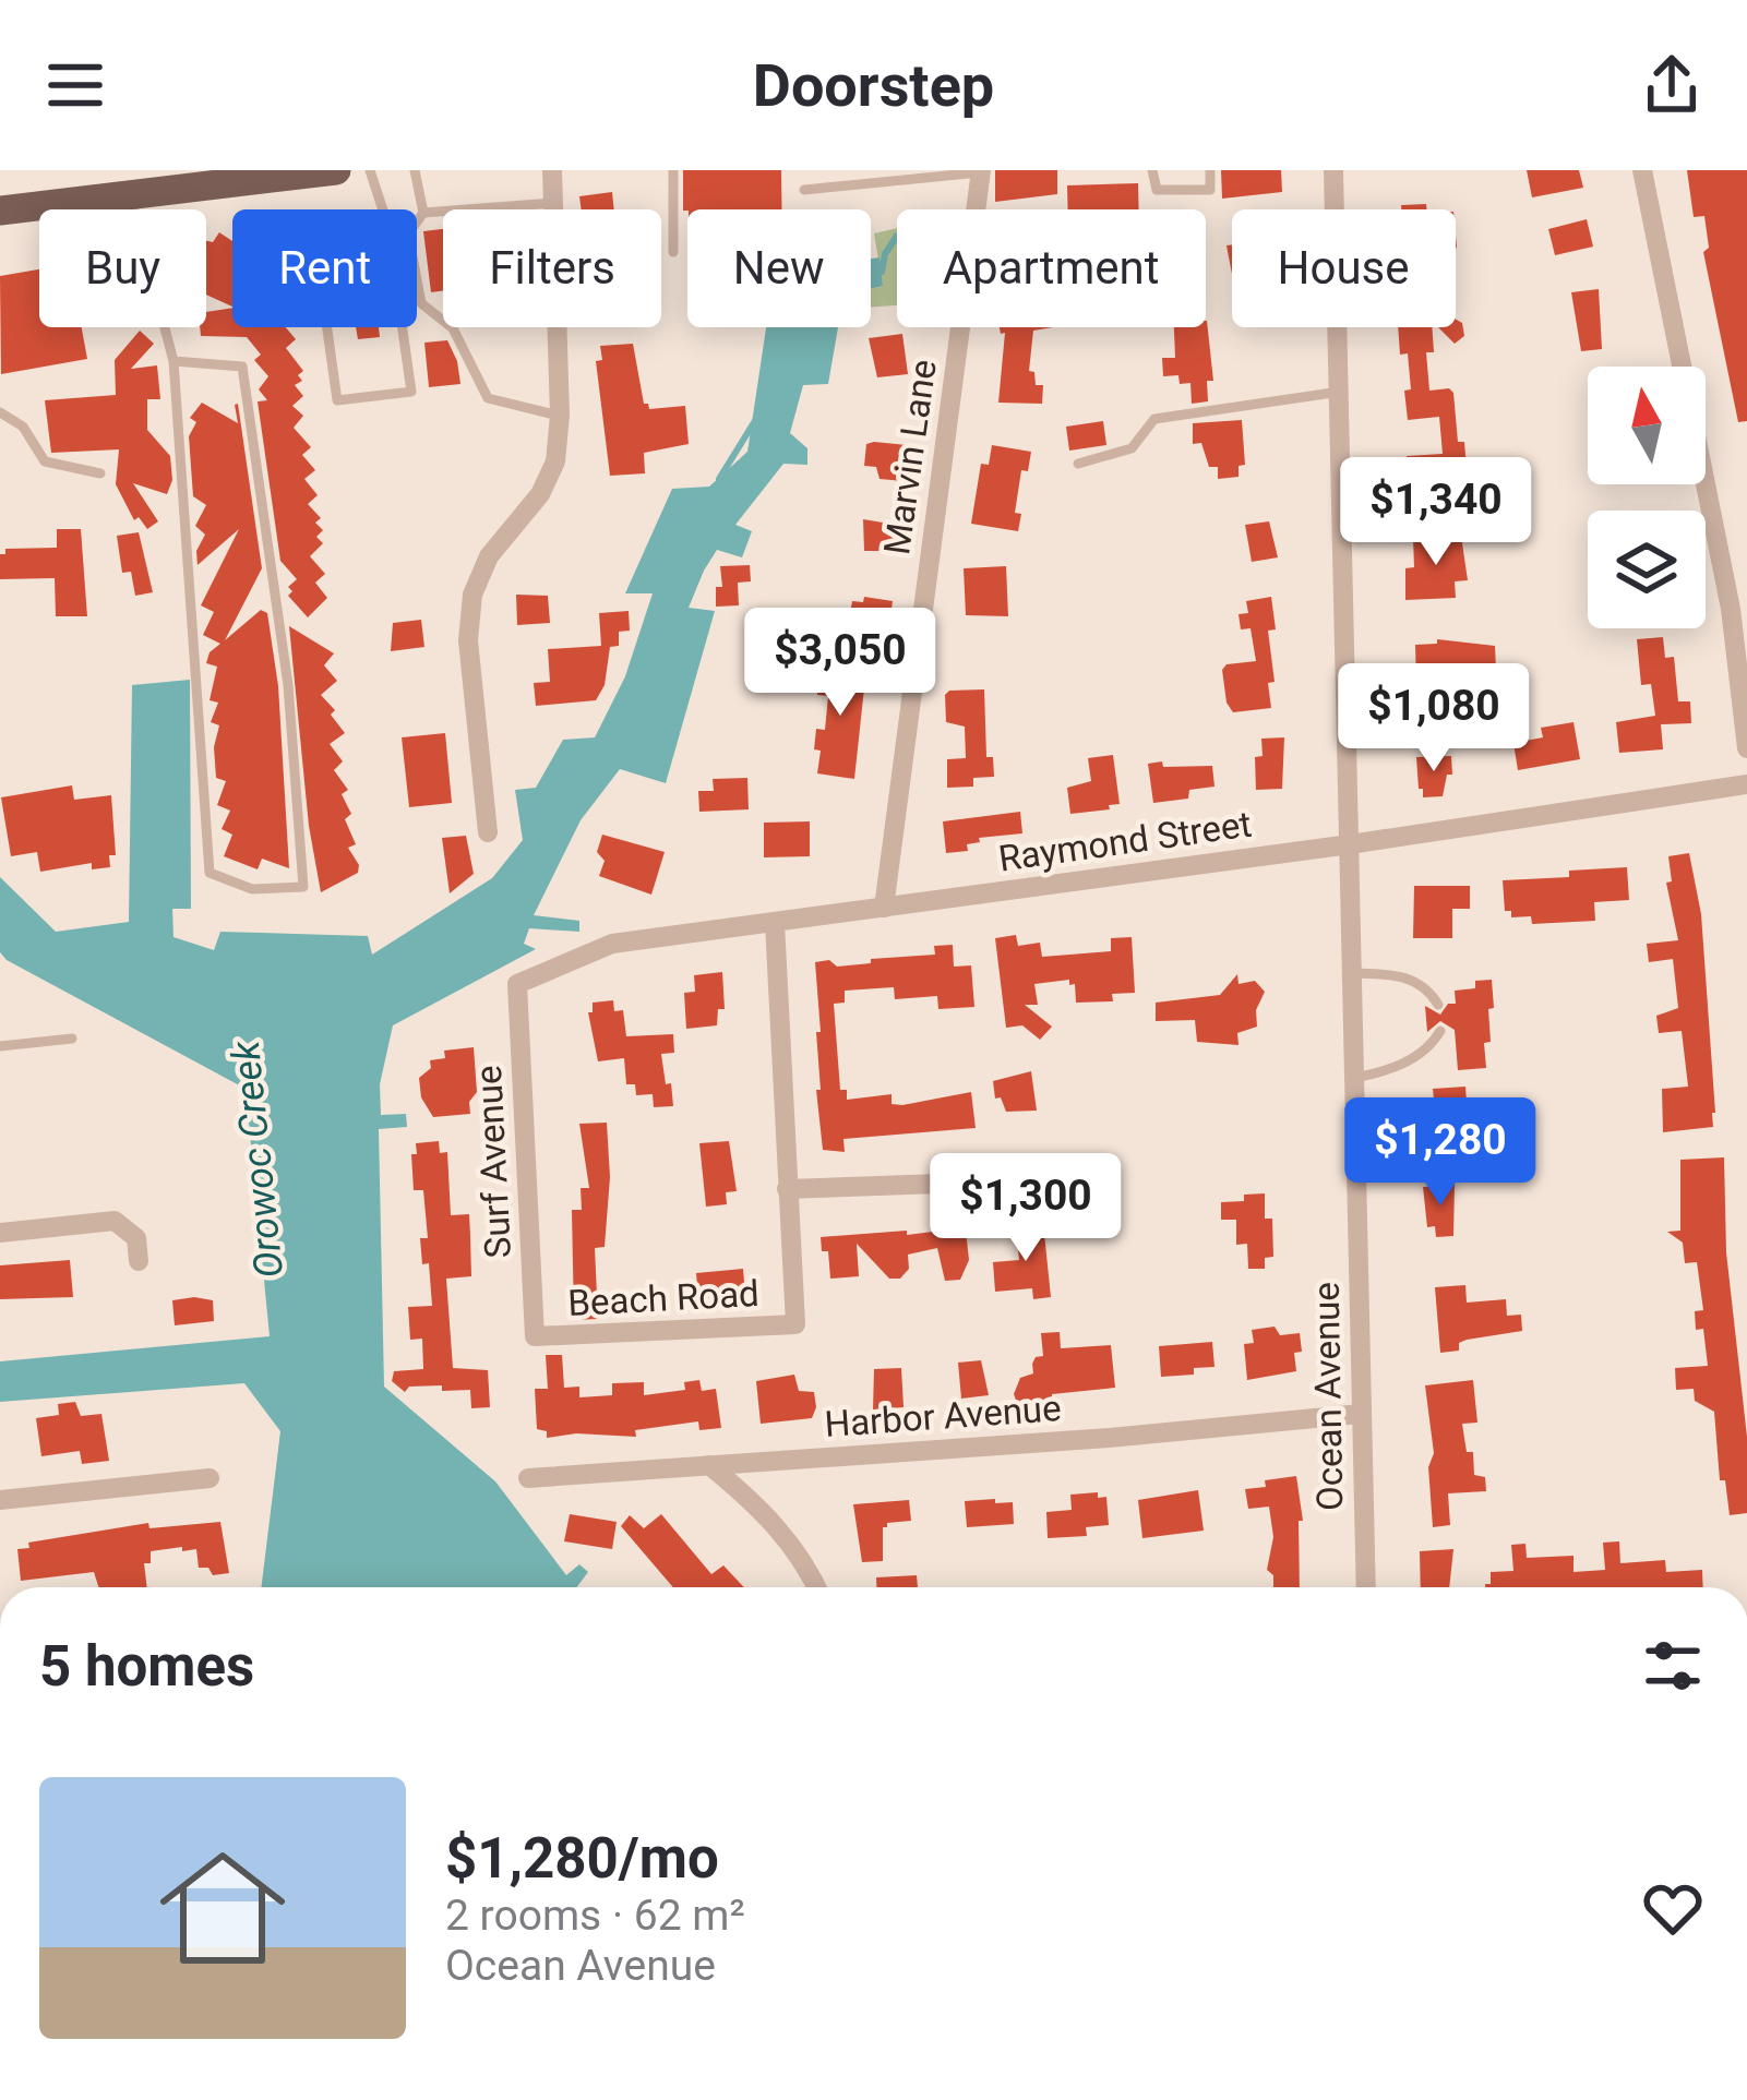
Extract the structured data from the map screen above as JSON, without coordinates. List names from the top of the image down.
{
  "streets": {
    "street": [
      "Marvin Lane",
      "Raymond Street",
      "Surf Avenue",
      "Beach Road",
      "Ocean Avenue",
      "Harbor Avenue"
    ]
  },
  "crossings": [
    ["Marvin Lane", "Raymond Street"],
    ["Raymond Street", "Surf Avenue"],
    ["Raymond Street", "Ocean Avenue"],
    ["Surf Avenue", "Beach Road"],
    ["Ocean Avenue", "Harbor Avenue"]
  ],
  "water": ["Orowoc Creek"],
  "north": "top",
  "page": {
    "header": "Doorstep",
    "chip": [
      "Buy",
      "Rent",
      "Filters",
      "New",
      "Apartment",
      "House"
    ],
    "price": [
      "$1,340",
      "$3,050",
      "$1,080",
      "$1,280",
      "$1,300"
    ],
    "heading": "5 homes",
    "list": [
      {
        "name": "$1,280/mo",
        "note": "2 rooms · 62 m² · Ocean Avenue"
      }
    ]
  }
}
